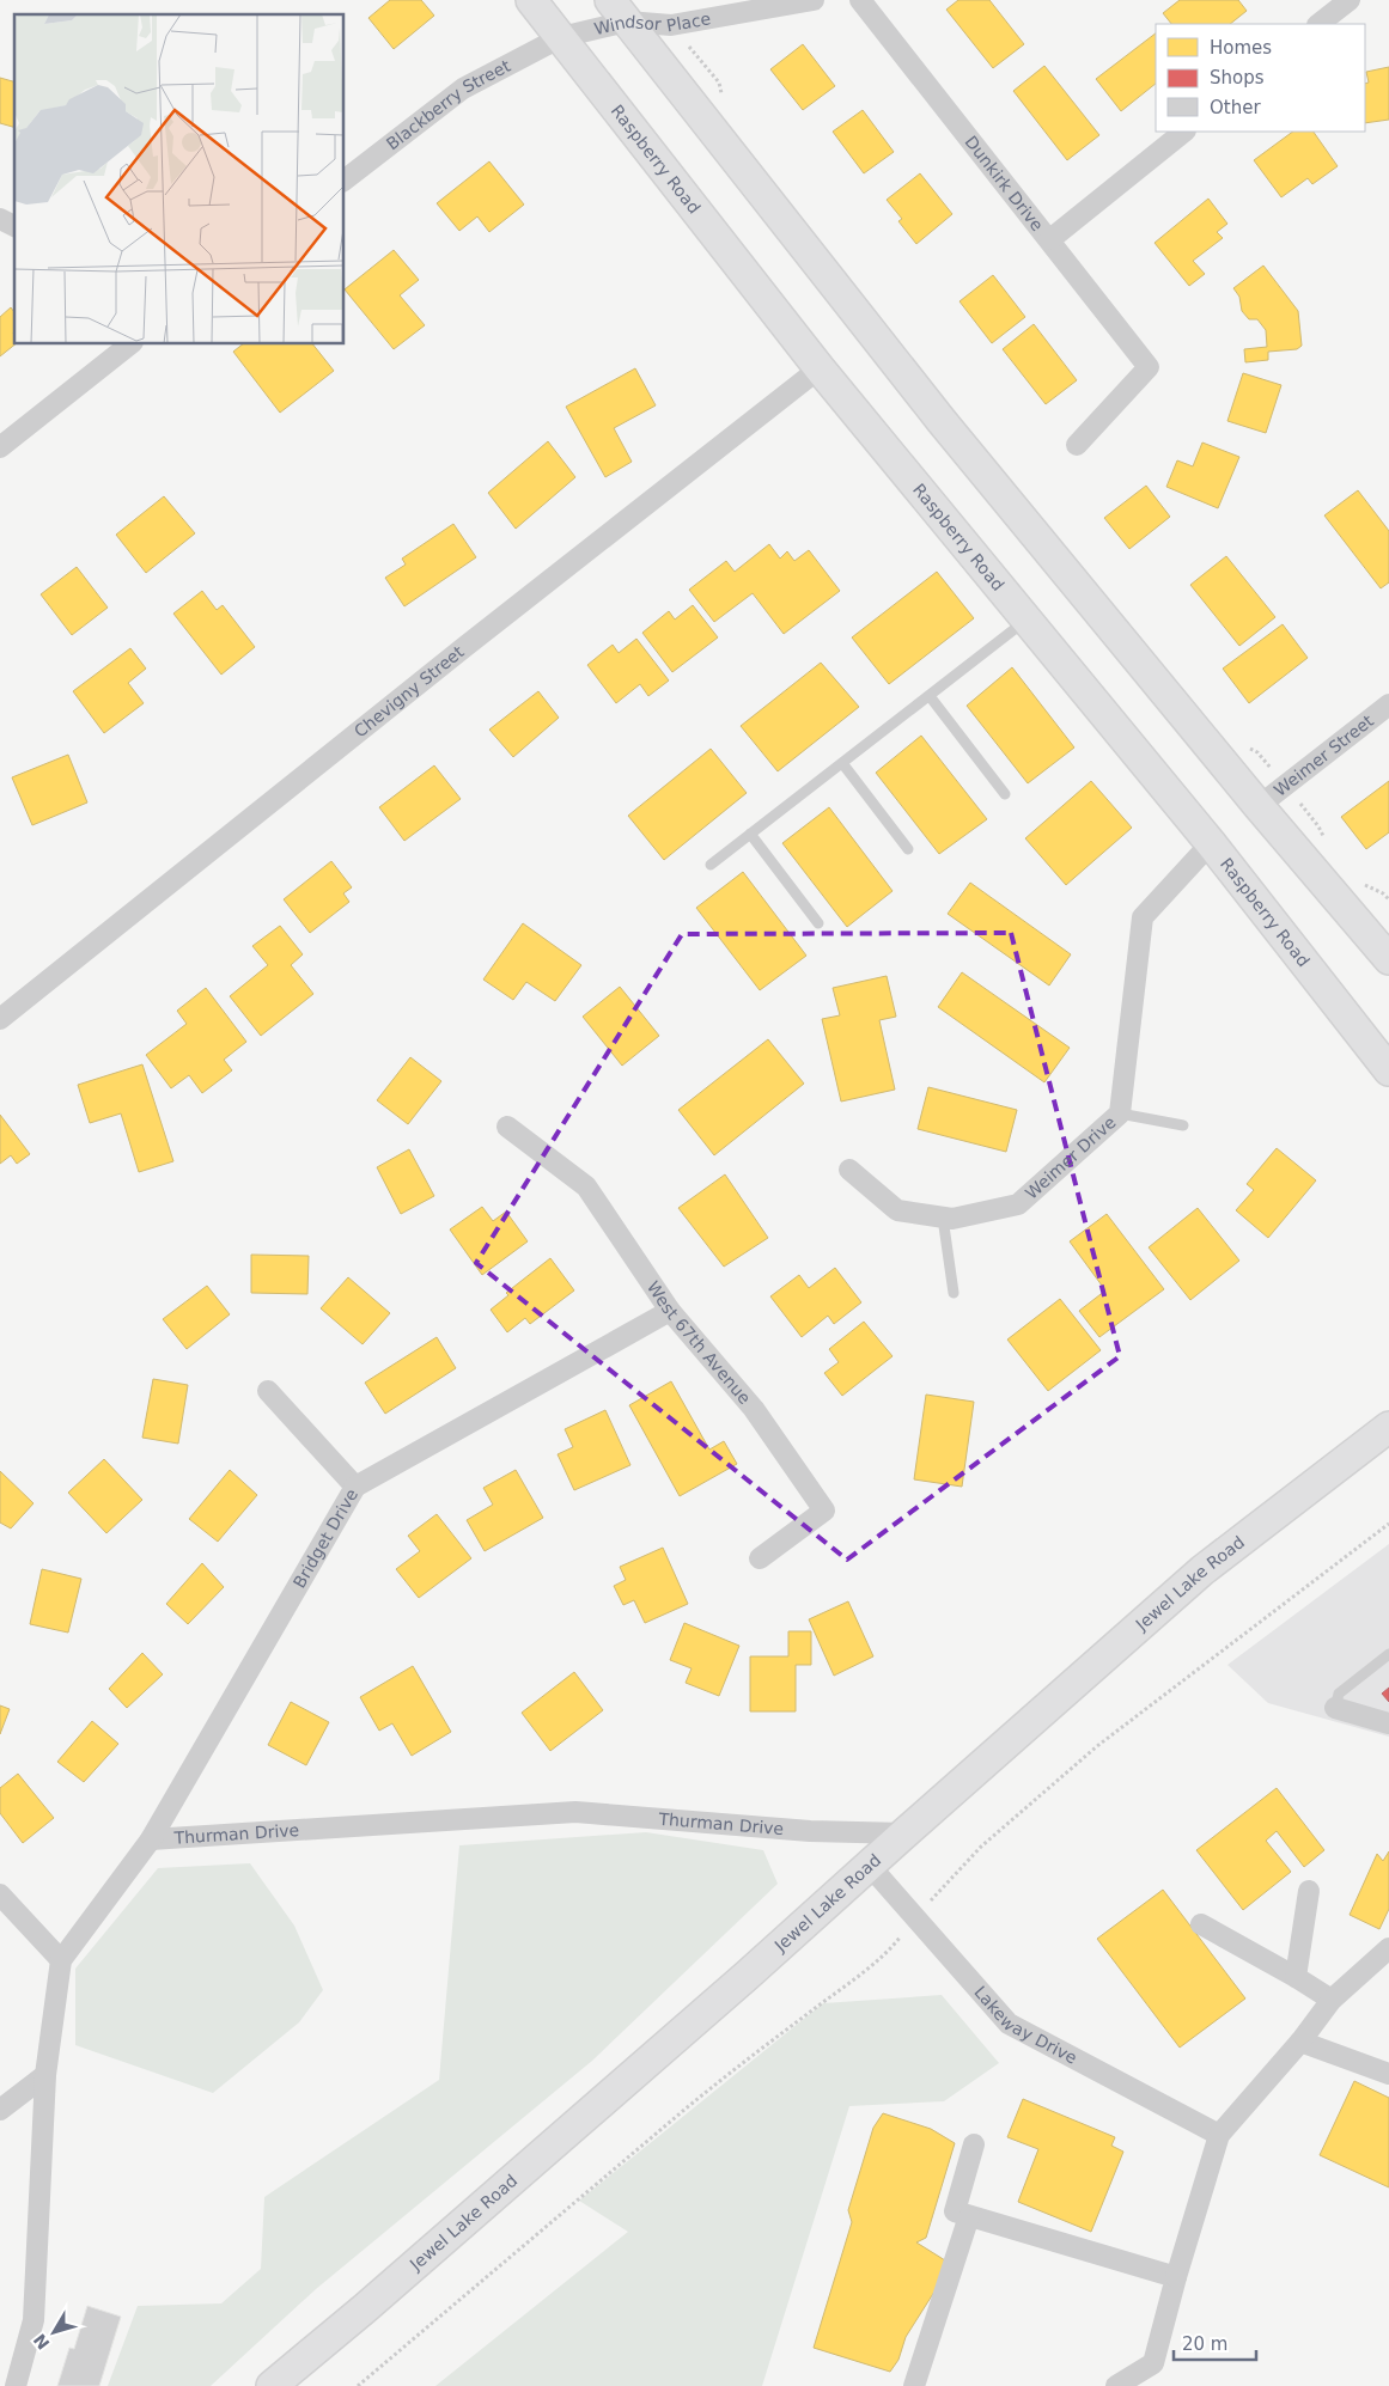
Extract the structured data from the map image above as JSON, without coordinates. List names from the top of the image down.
{
  "streets": {
    "main road": ["Raspberry Road", "Jewel Lake Road"],
    "street": [
      "Windsor Place",
      "Blackberry Street",
      "Dunkirk Drive",
      "Chevigny Street",
      "Weimer Street",
      "Weimer Drive",
      "West 67th Avenue",
      "Bridget Drive",
      "Thurman Drive",
      "Lakeway Drive"
    ]
  },
  "crossings": [
    ["Windsor Place", "Blackberry Street"],
    ["Windsor Place", "Raspberry Road"],
    ["Blackberry Street", "Raspberry Road"],
    ["Raspberry Road", "Chevigny Street"],
    ["Raspberry Road", "Weimer Drive"],
    ["West 67th Avenue", "Bridget Drive"],
    ["Bridget Drive", "Thurman Drive"],
    ["Jewel Lake Road", "Thurman Drive"],
    ["Jewel Lake Road", "Lakeway Drive"]
  ],
  "legend": ["Homes", "Shops", "Other"],
  "scale_bar": "20 m",
  "north": "bottom left"
}
